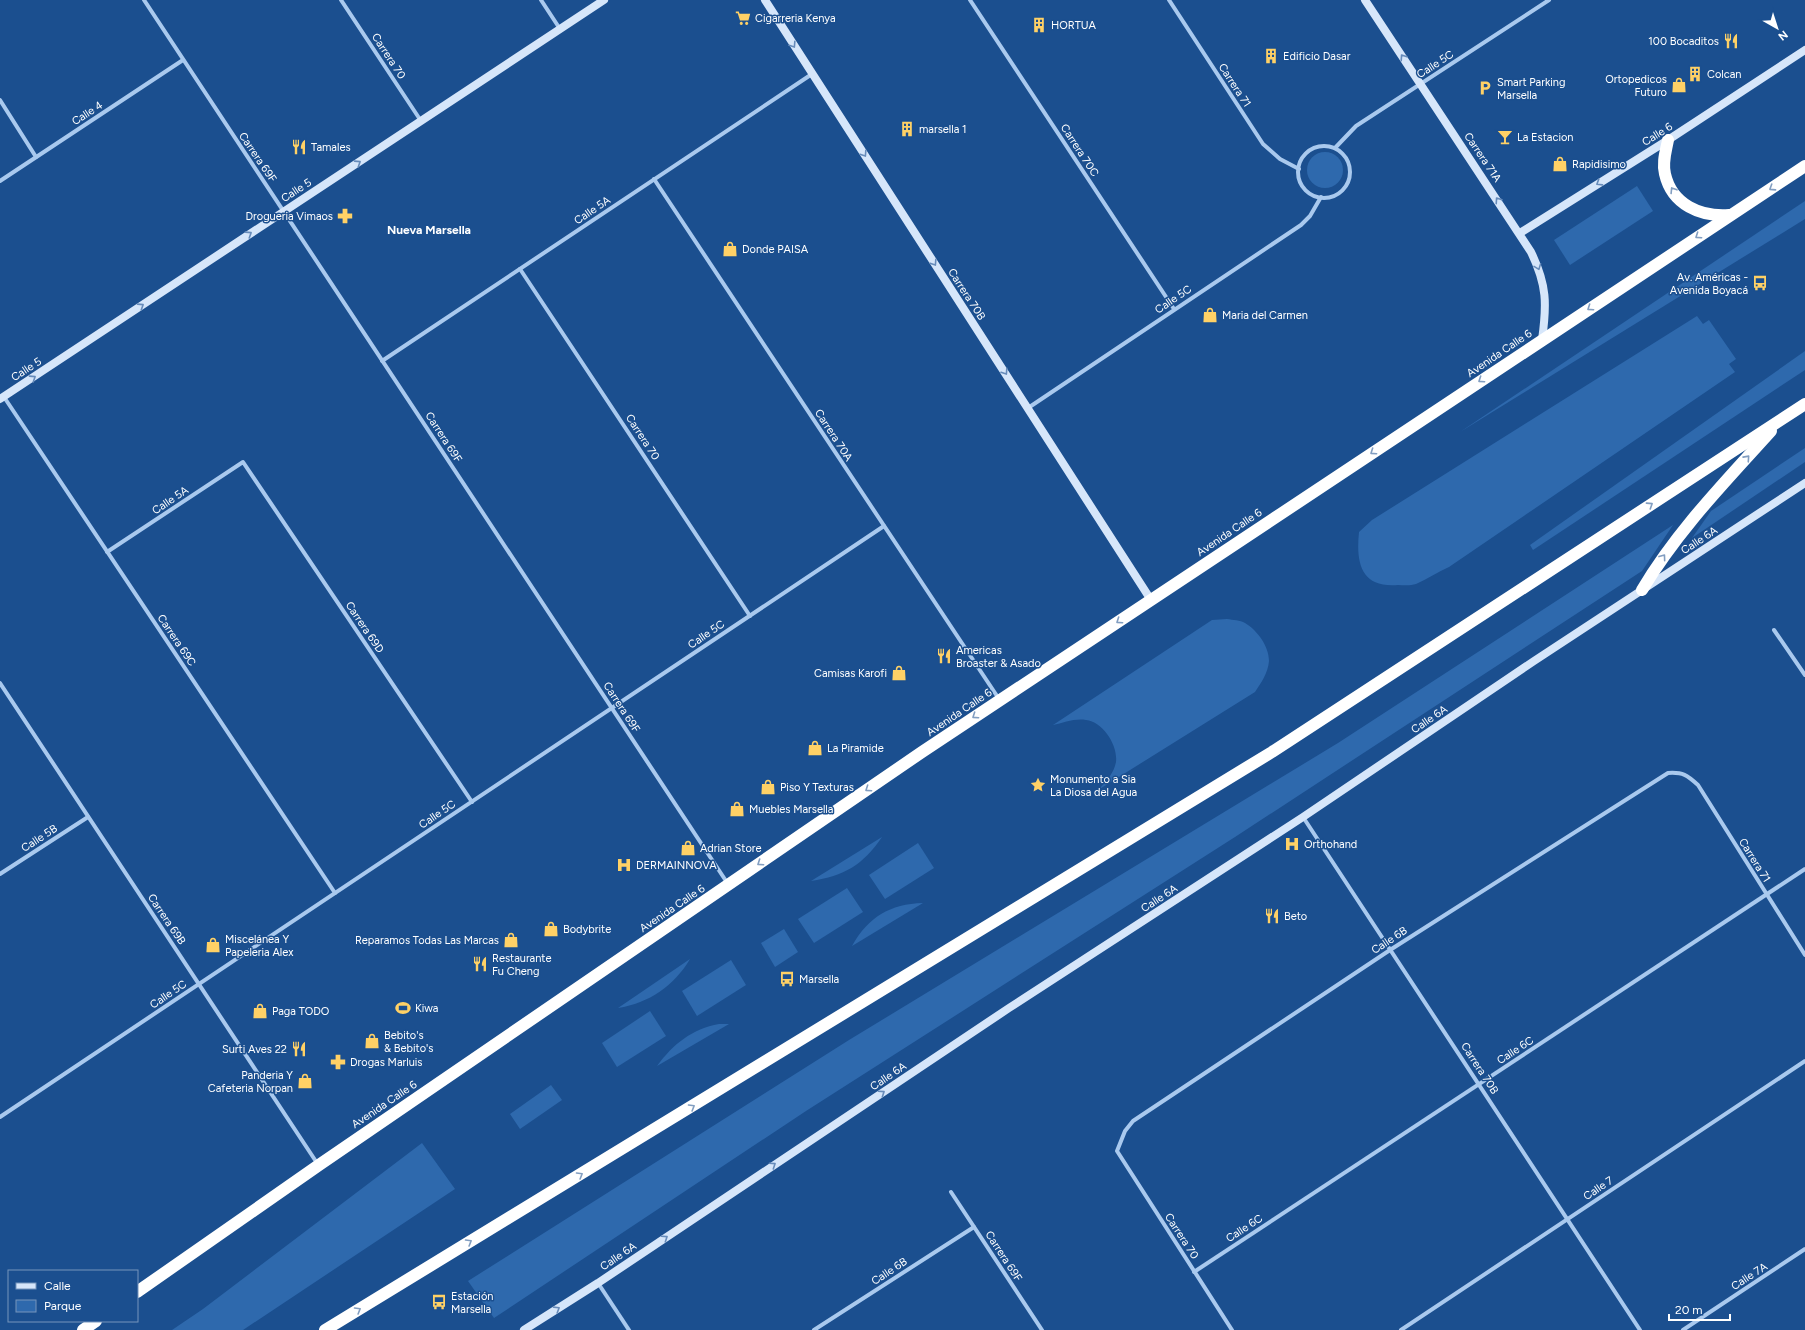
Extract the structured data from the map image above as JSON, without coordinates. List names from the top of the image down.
{
  "streets": {
    "highway": ["Avenida Calle 6"],
    "street": [
      "Carrera 70",
      "Calle 5C",
      "Carrera 71",
      "Calle 4",
      "Calle 6",
      "Carrera 70C",
      "Carrera 69F",
      "Carrera 71A",
      "Calle 5",
      "Calle 5A",
      "Carrera 70B",
      "Carrera 70A",
      "Calle 6A",
      "Carrera 69D",
      "Carrera 69C",
      "Calle 5B",
      "Carrera 69B",
      "Calle 6B",
      "Calle 6C",
      "Calle 7",
      "Calle 7A"
    ]
  },
  "crossings": [
    ["Carrera 70", "Calle 5C"],
    ["Carrera 70", "Calle 5"],
    ["Carrera 70", "Calle 5A"],
    ["Carrera 70", "Calle 6B"],
    ["Carrera 70", "Calle 6C"],
    ["Calle 5C", "Carrera 71"],
    ["Calle 5C", "Carrera 70C"],
    ["Calle 5C", "Carrera 69F"],
    ["Calle 5C", "Carrera 71A"],
    ["Calle 5C", "Carrera 70B"],
    ["Calle 5C", "Carrera 70A"],
    ["Calle 5C", "Carrera 69D"],
    ["Calle 5C", "Carrera 69C"],
    ["Calle 5C", "Carrera 69B"],
    ["Carrera 71", "Calle 6B"],
    ["Carrera 71", "Calle 6C"],
    ["Calle 4", "Carrera 69F"],
    ["Calle 6", "Carrera 71A"],
    ["Carrera 69F", "Calle 5"],
    ["Carrera 69F", "Calle 5A"],
    ["Carrera 69F", "Avenida Calle 6"],
    ["Carrera 69F", "Calle 6B"],
    ["Carrera 71A", "Avenida Calle 6"],
    ["Calle 5", "Carrera 69C"],
    ["Calle 5A", "Carrera 70B"],
    ["Calle 5A", "Carrera 70A"],
    ["Calle 5A", "Carrera 69D"],
    ["Calle 5A", "Carrera 69C"],
    ["Carrera 70B", "Avenida Calle 6"],
    ["Carrera 70B", "Calle 6A"],
    ["Carrera 70B", "Calle 6B"],
    ["Carrera 70B", "Calle 6C"],
    ["Carrera 70B", "Calle 7"],
    ["Avenida Calle 6", "Carrera 70A"],
    ["Avenida Calle 6", "Carrera 69B"],
    ["Calle 5B", "Carrera 69B"]
  ],
  "one_way": [
    "Calle 6",
    "Calle 5",
    "Carrera 70B",
    "Avenida Calle 6",
    "Calle 6A"
  ],
  "districts": ["Nueva Marsella"],
  "places": {
    "supermarket": ["Cigarreria Kenya"],
    "building": [
      "HORTUA",
      "Edificio Dasar",
      "Colcan",
      "marsella 1"
    ],
    "restaurant": [
      "100 Bocaditos",
      "Tamales",
      "Americas Broaster & Asado",
      "Beto",
      "Restaurante Fu Cheng",
      "Surti Aves 22"
    ],
    "shop": [
      "Ortopedicos Futuro",
      "Rapidisimo",
      "Donde PAISA",
      "Maria del Carmen",
      "Camisas Karofi",
      "La Piramide",
      "Piso Y Texturas",
      "Muebles Marsella",
      "Adrian Store",
      "Bodybrite",
      "Reparamos Todas Las Marcas",
      "Miscelánea Y Papeleria Alex",
      "Paga TODO",
      "Bebito's & Bebito's",
      "Panderia Y Cafeteria Norpan"
    ],
    "parking": ["Smart Parking Marsella"],
    "bar": ["La Estacion"],
    "pharmacy": ["Drogueria Vimaos", "Drogas Marluis"],
    "bus stop": ["Av. Américas - Avenida Boyacá", "Marsella", "Estación Marsella"],
    "place": ["Monumento a Sia La Diosa del Agua"],
    "hospital": ["Orthohand", "DERMAINNOVA"],
    "sports": ["Kiwa"]
  },
  "legend": ["Calle", "Parque"],
  "scale_bar": "20 m",
  "north": "bottom right"
}
